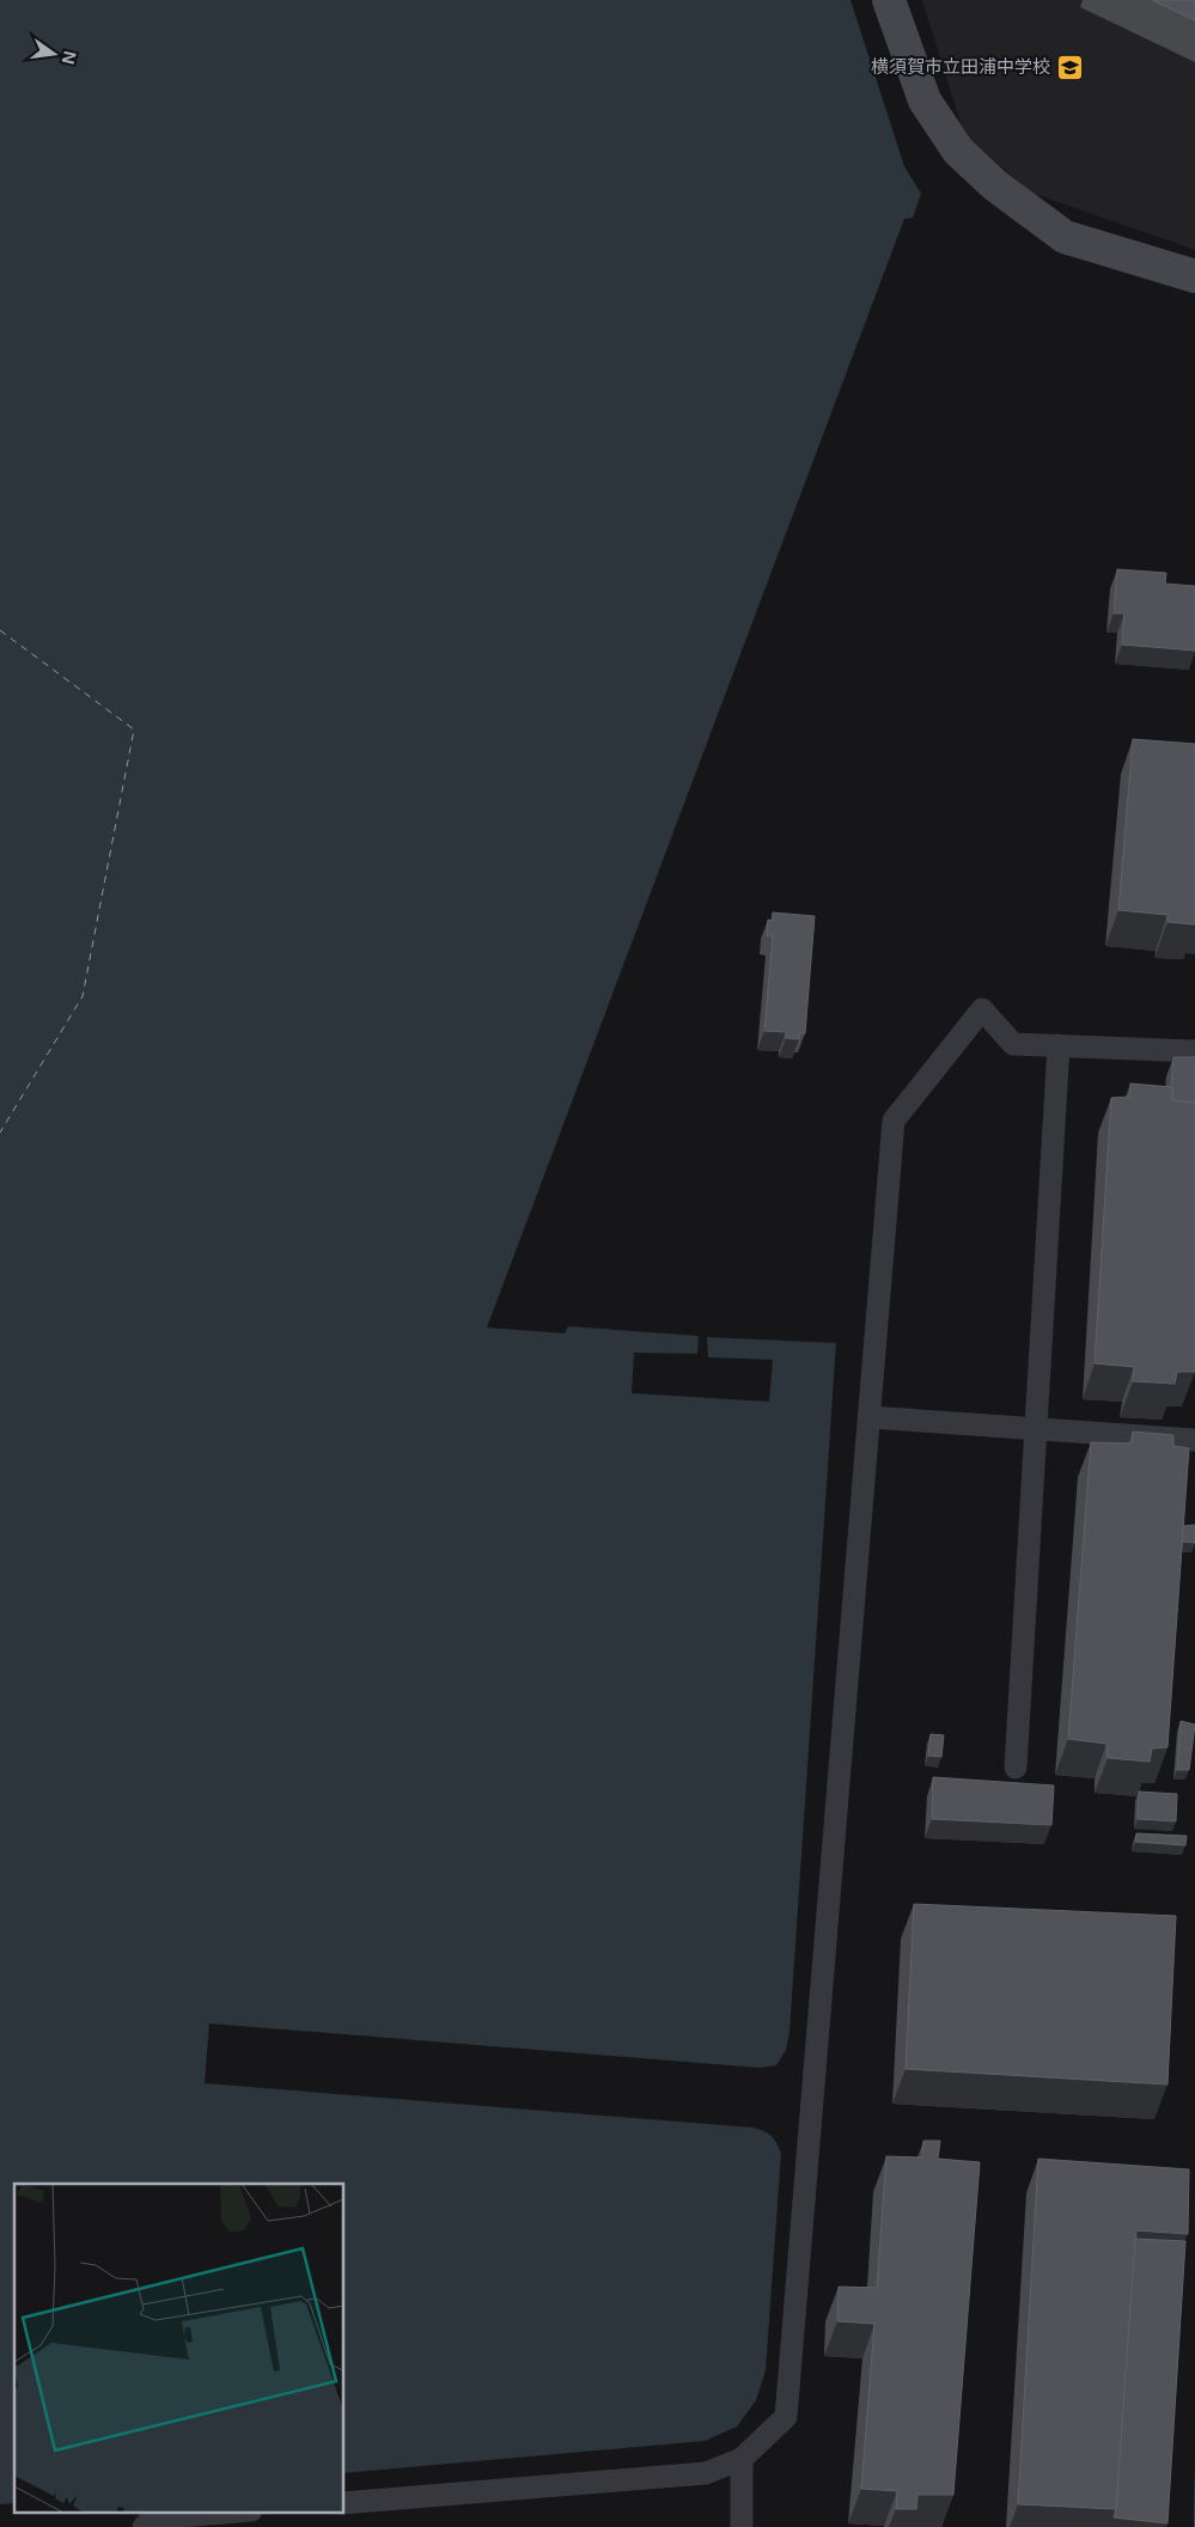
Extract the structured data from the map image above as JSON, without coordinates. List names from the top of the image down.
{
  "places": {
    "school or university": ["横須賀市立田浦中学校"]
  },
  "north": "right"
}
